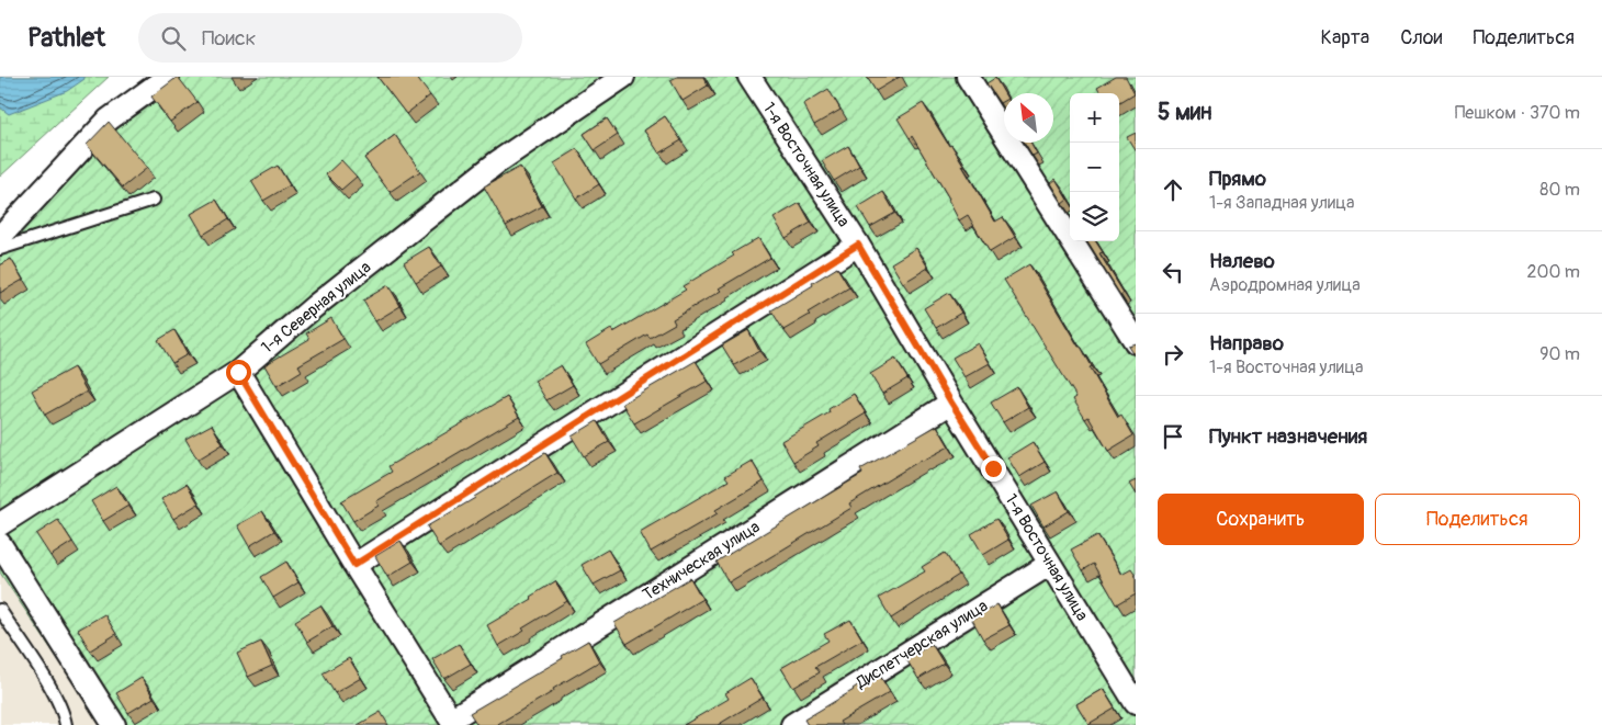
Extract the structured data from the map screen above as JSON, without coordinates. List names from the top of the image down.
{
  "streets": {
    "street": [
      "1-я Восточная улица",
      "1-я Северная улица",
      "Техническая улица",
      "Диспетчерская улица"
    ]
  },
  "crossings": [
    ["1-я Восточная улица", "Техническая улица"],
    ["1-я Восточная улица", "Диспетчерская улица"]
  ],
  "north": "top left",
  "page": {
    "header": "Pathlet",
    "search": "Поиск",
    "nav": ["Карта", "Слои", "Поделиться"],
    "heading": ["5 мин", "Пешком · 370 m"],
    "map_buttons": ["+", "−"],
    "list": [
      ["Прямо", "1-я Западная улица", "80 m"],
      ["Налево", "Аэродромная улица", "200 m"],
      ["Направо", "1-я Восточная улица", "90 m"],
      "Пункт назначения"
    ],
    "buttons": ["Сохранить", "Поделиться"]
  }
}
